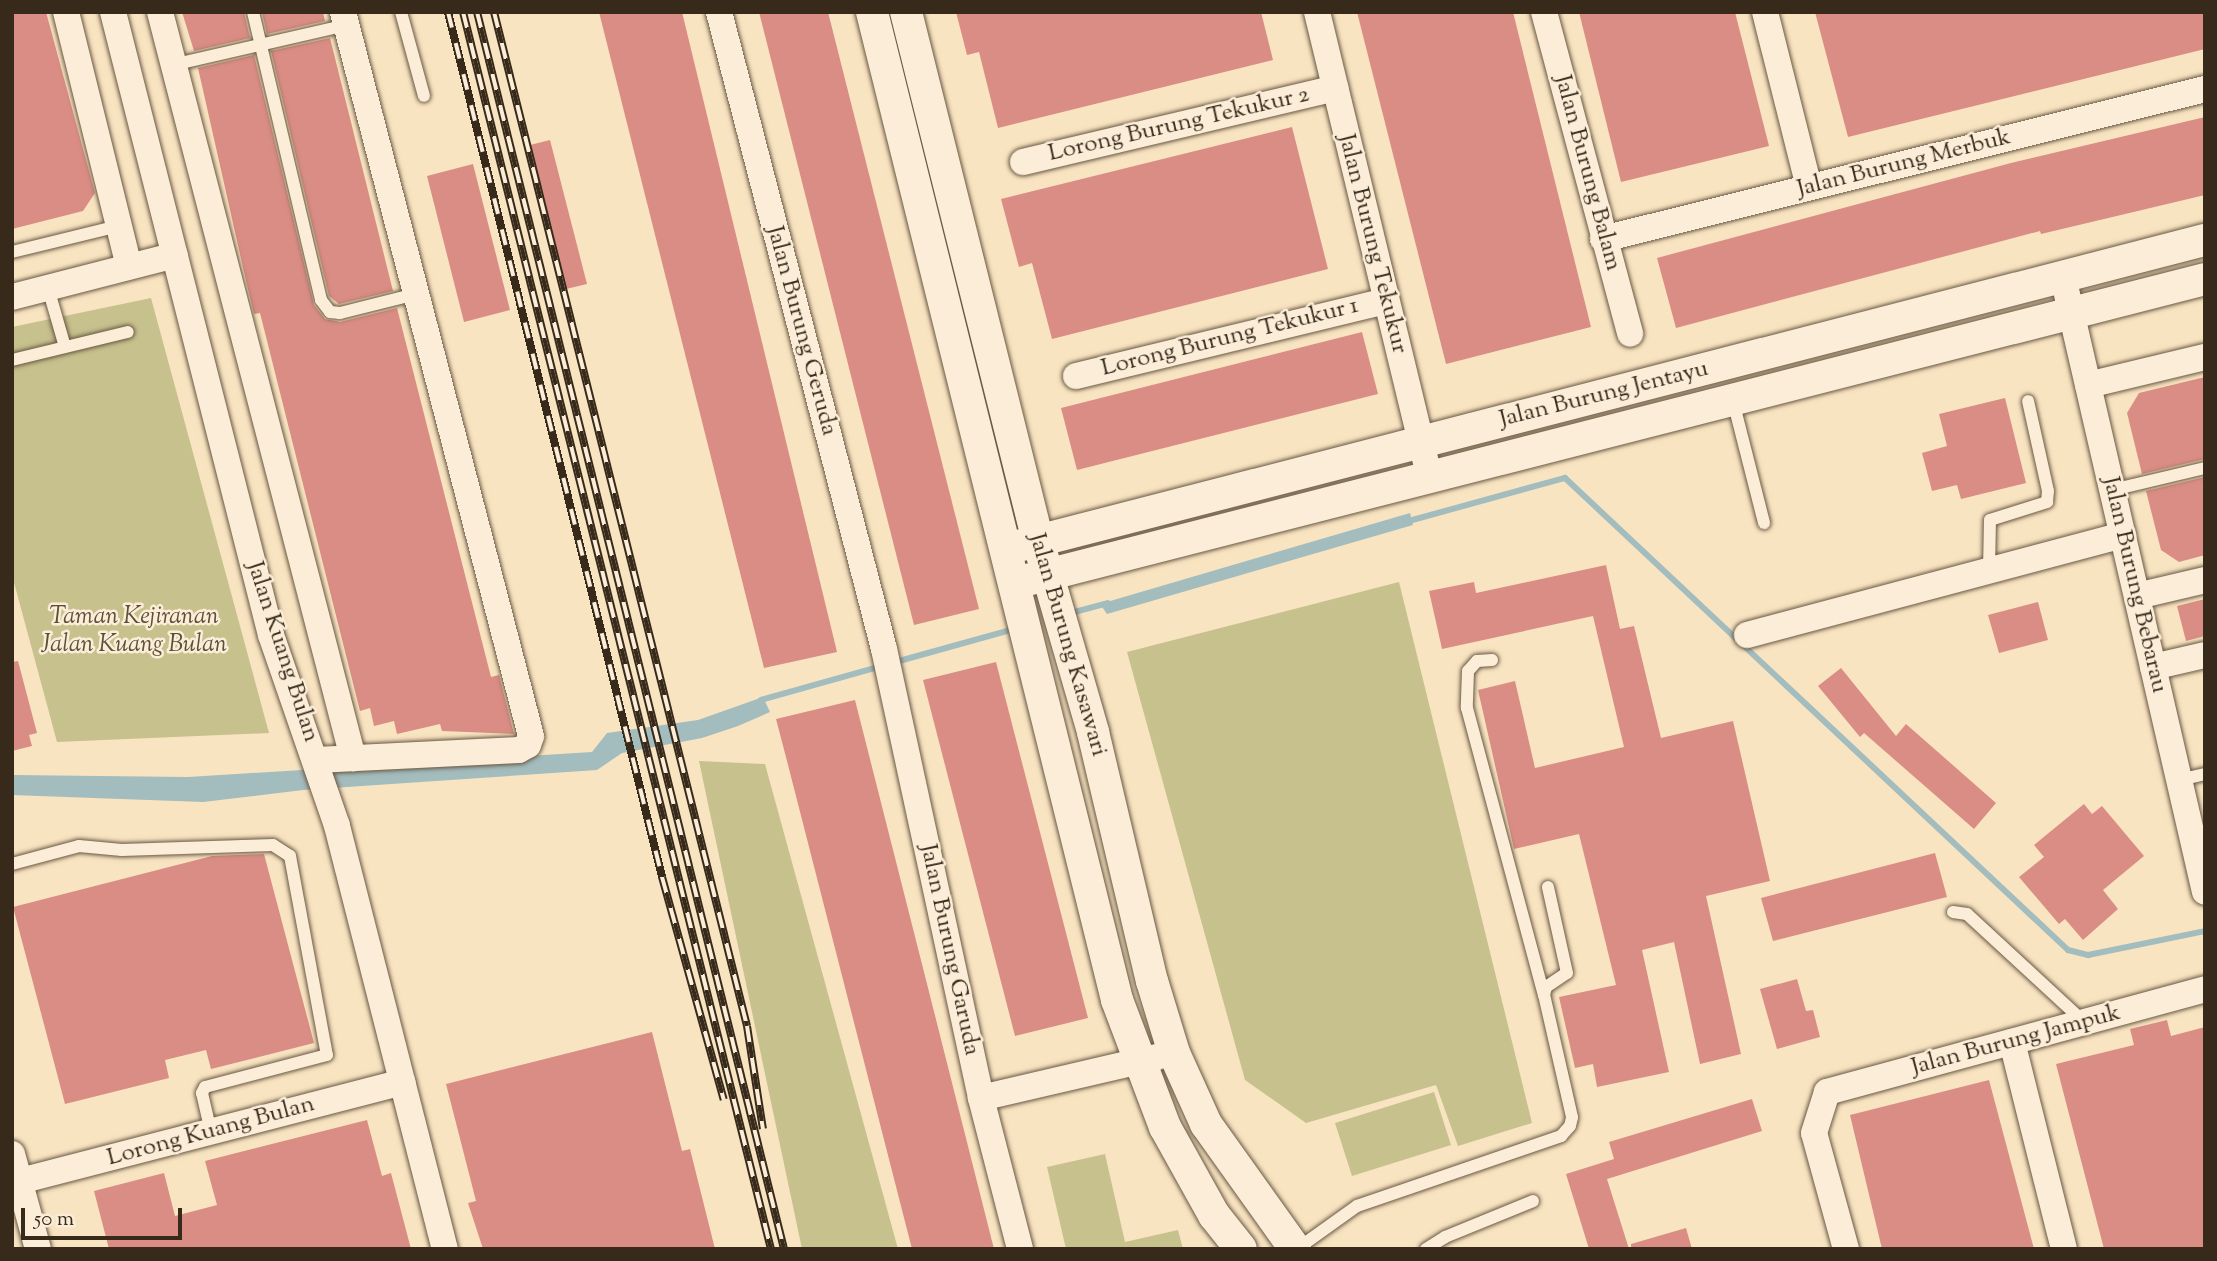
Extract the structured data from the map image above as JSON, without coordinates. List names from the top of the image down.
{
  "streets": {
    "street": [
      "Lorong Burung Tekukur 2",
      "Jalan Burung Merbuk",
      "Jalan Burung Balam",
      "Jalan Burung Tekukur",
      "Jalan Burung Geruda",
      "Lorong Burung Tekukur 1",
      "Jalan Burung Jentayu",
      "Jalan Burung Bebarau",
      "Jalan Burung Kasawari",
      "Jalan Kuang Bulan",
      "Jalan Burung Garuda",
      "Jalan Burung Jampuk",
      "Lorong Kuang Bulan"
    ]
  },
  "crossings": [
    ["Lorong Burung Tekukur 2", "Jalan Burung Tekukur"],
    ["Jalan Burung Merbuk", "Jalan Burung Balam"],
    ["Jalan Burung Tekukur", "Lorong Burung Tekukur 1"],
    ["Jalan Burung Tekukur", "Jalan Burung Jentayu"],
    ["Jalan Burung Geruda", "Jalan Burung Garuda"],
    ["Jalan Burung Jentayu", "Jalan Burung Bebarau"],
    ["Jalan Burung Jentayu", "Jalan Burung Kasawari"],
    ["Jalan Kuang Bulan", "Lorong Kuang Bulan"]
  ],
  "parks": ["Taman Kejiranan Jalan Kuang Bulan"],
  "scale_bar": "50 m"
}
